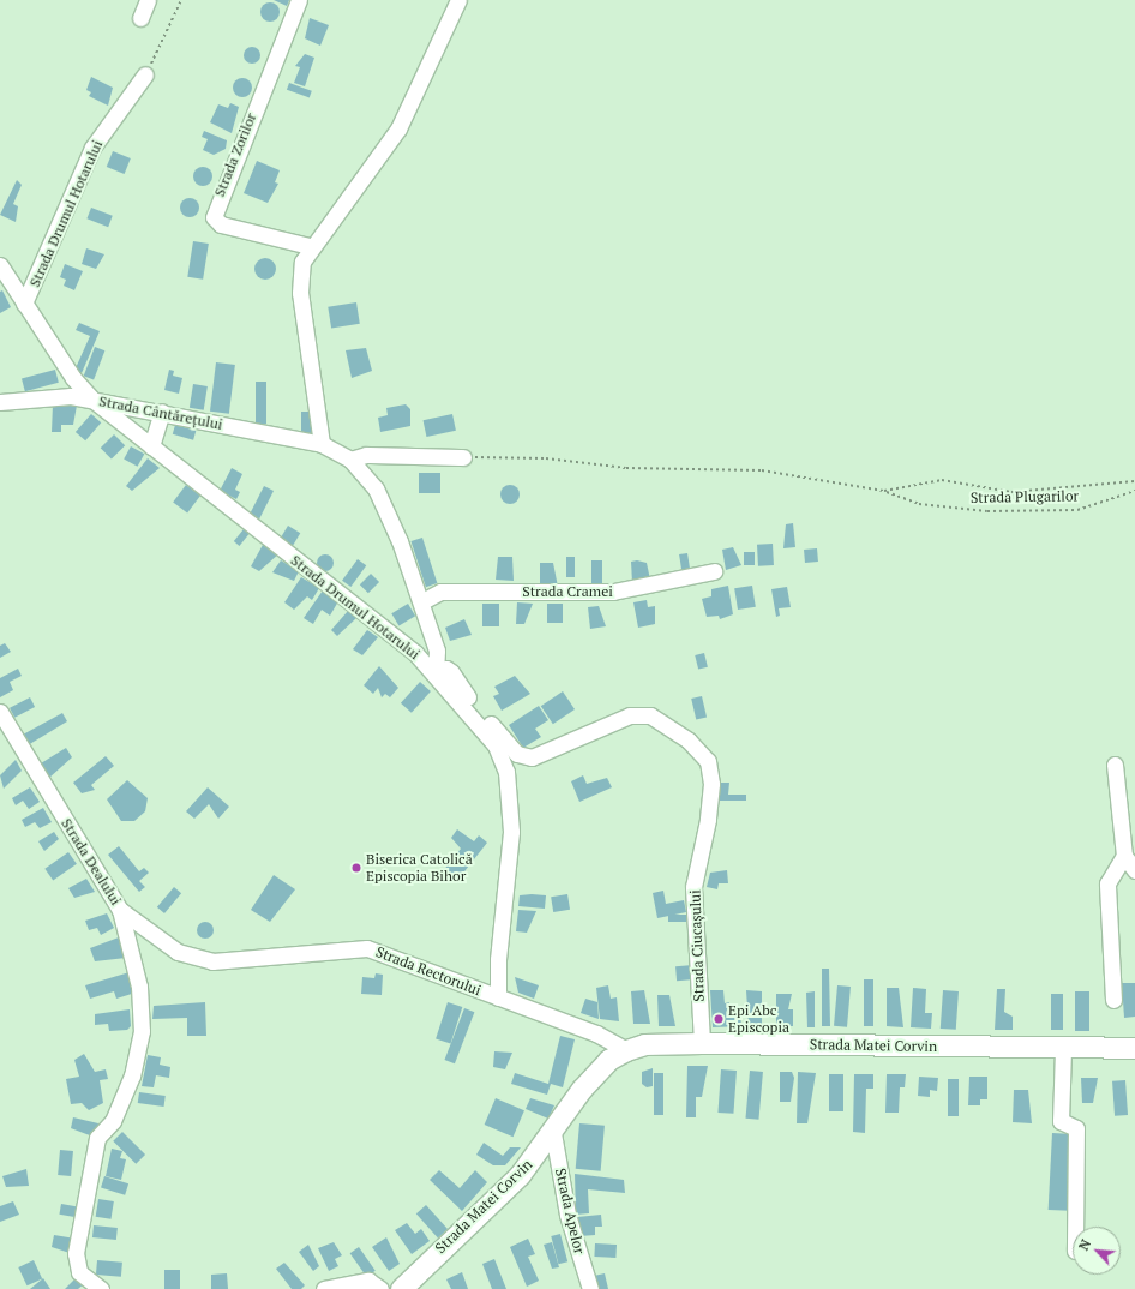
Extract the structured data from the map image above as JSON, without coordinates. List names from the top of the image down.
{
  "streets": {
    "main road": ["Strada Matei Corvin"],
    "street": [
      "Strada Zorilor",
      "Strada Drumul Hotarului",
      "Strada Cântărețului",
      "Strada Cramei",
      "Strada Dealului",
      "Strada Ciucașului",
      "Strada Rectorului",
      "Strada Apelor"
    ],
    "path": ["Strada Plugarilor"]
  },
  "crossings": [
    ["Strada Drumul Hotarului", "Strada Cântărețului"],
    ["Strada Drumul Hotarului", "Strada Ciucașului"],
    ["Strada Drumul Hotarului", "Strada Rectorului"],
    ["Strada Cântărețului", "Strada Cramei"],
    ["Strada Cântărețului", "Strada Ciucașului"],
    ["Strada Dealului", "Strada Rectorului"],
    ["Strada Ciucașului", "Strada Matei Corvin"],
    ["Strada Rectorului", "Strada Matei Corvin"],
    ["Strada Matei Corvin", "Strada Apelor"]
  ],
  "places": ["Biserica Catolică Episcopia Bihor", "Epi Abc Episcopia"],
  "north": "top left"
}
